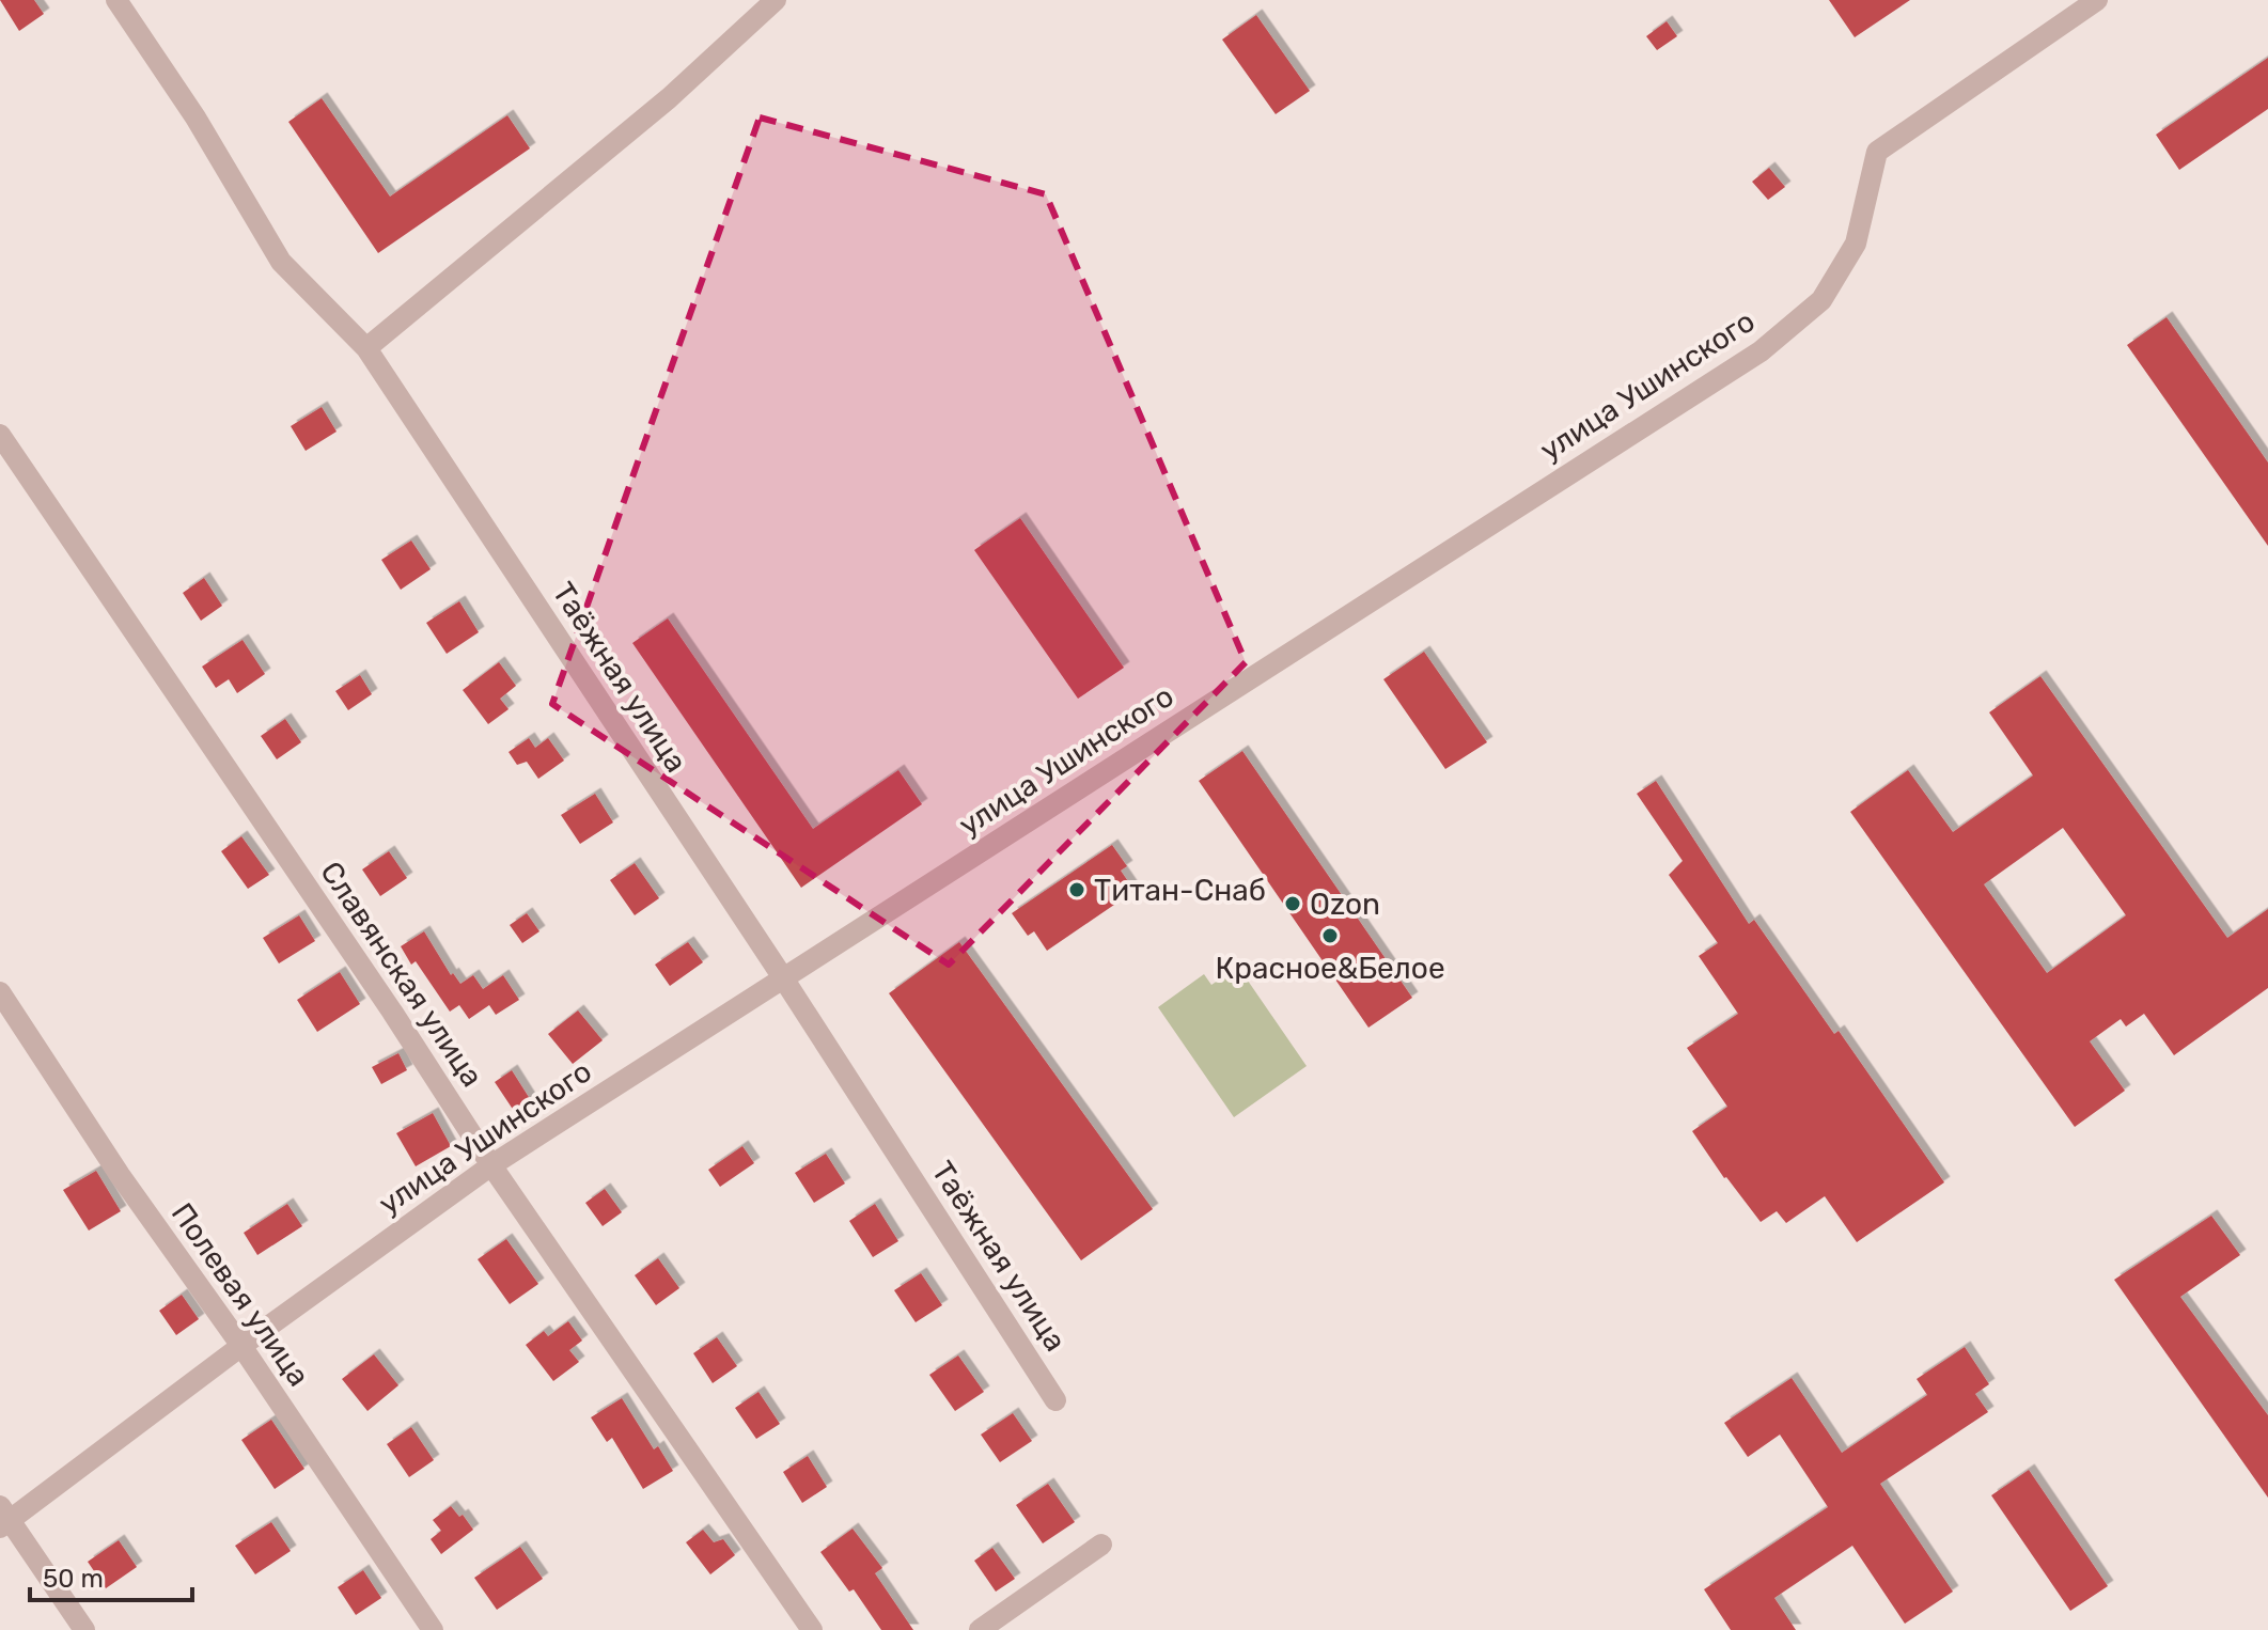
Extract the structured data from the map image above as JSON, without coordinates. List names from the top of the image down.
{
  "streets": {
    "street": [
      "улица Ушинского",
      "Таёжная улица",
      "Славянская улица",
      "Полевая улица"
    ]
  },
  "crossings": [
    ["улица Ушинского", "Таёжная улица"],
    ["улица Ушинского", "Славянская улица"],
    ["улица Ушинского", "Полевая улица"]
  ],
  "places": ["Титан-Снаб", "Ozon", "Красное&Белое"],
  "scale_bar": "50 m"
}
